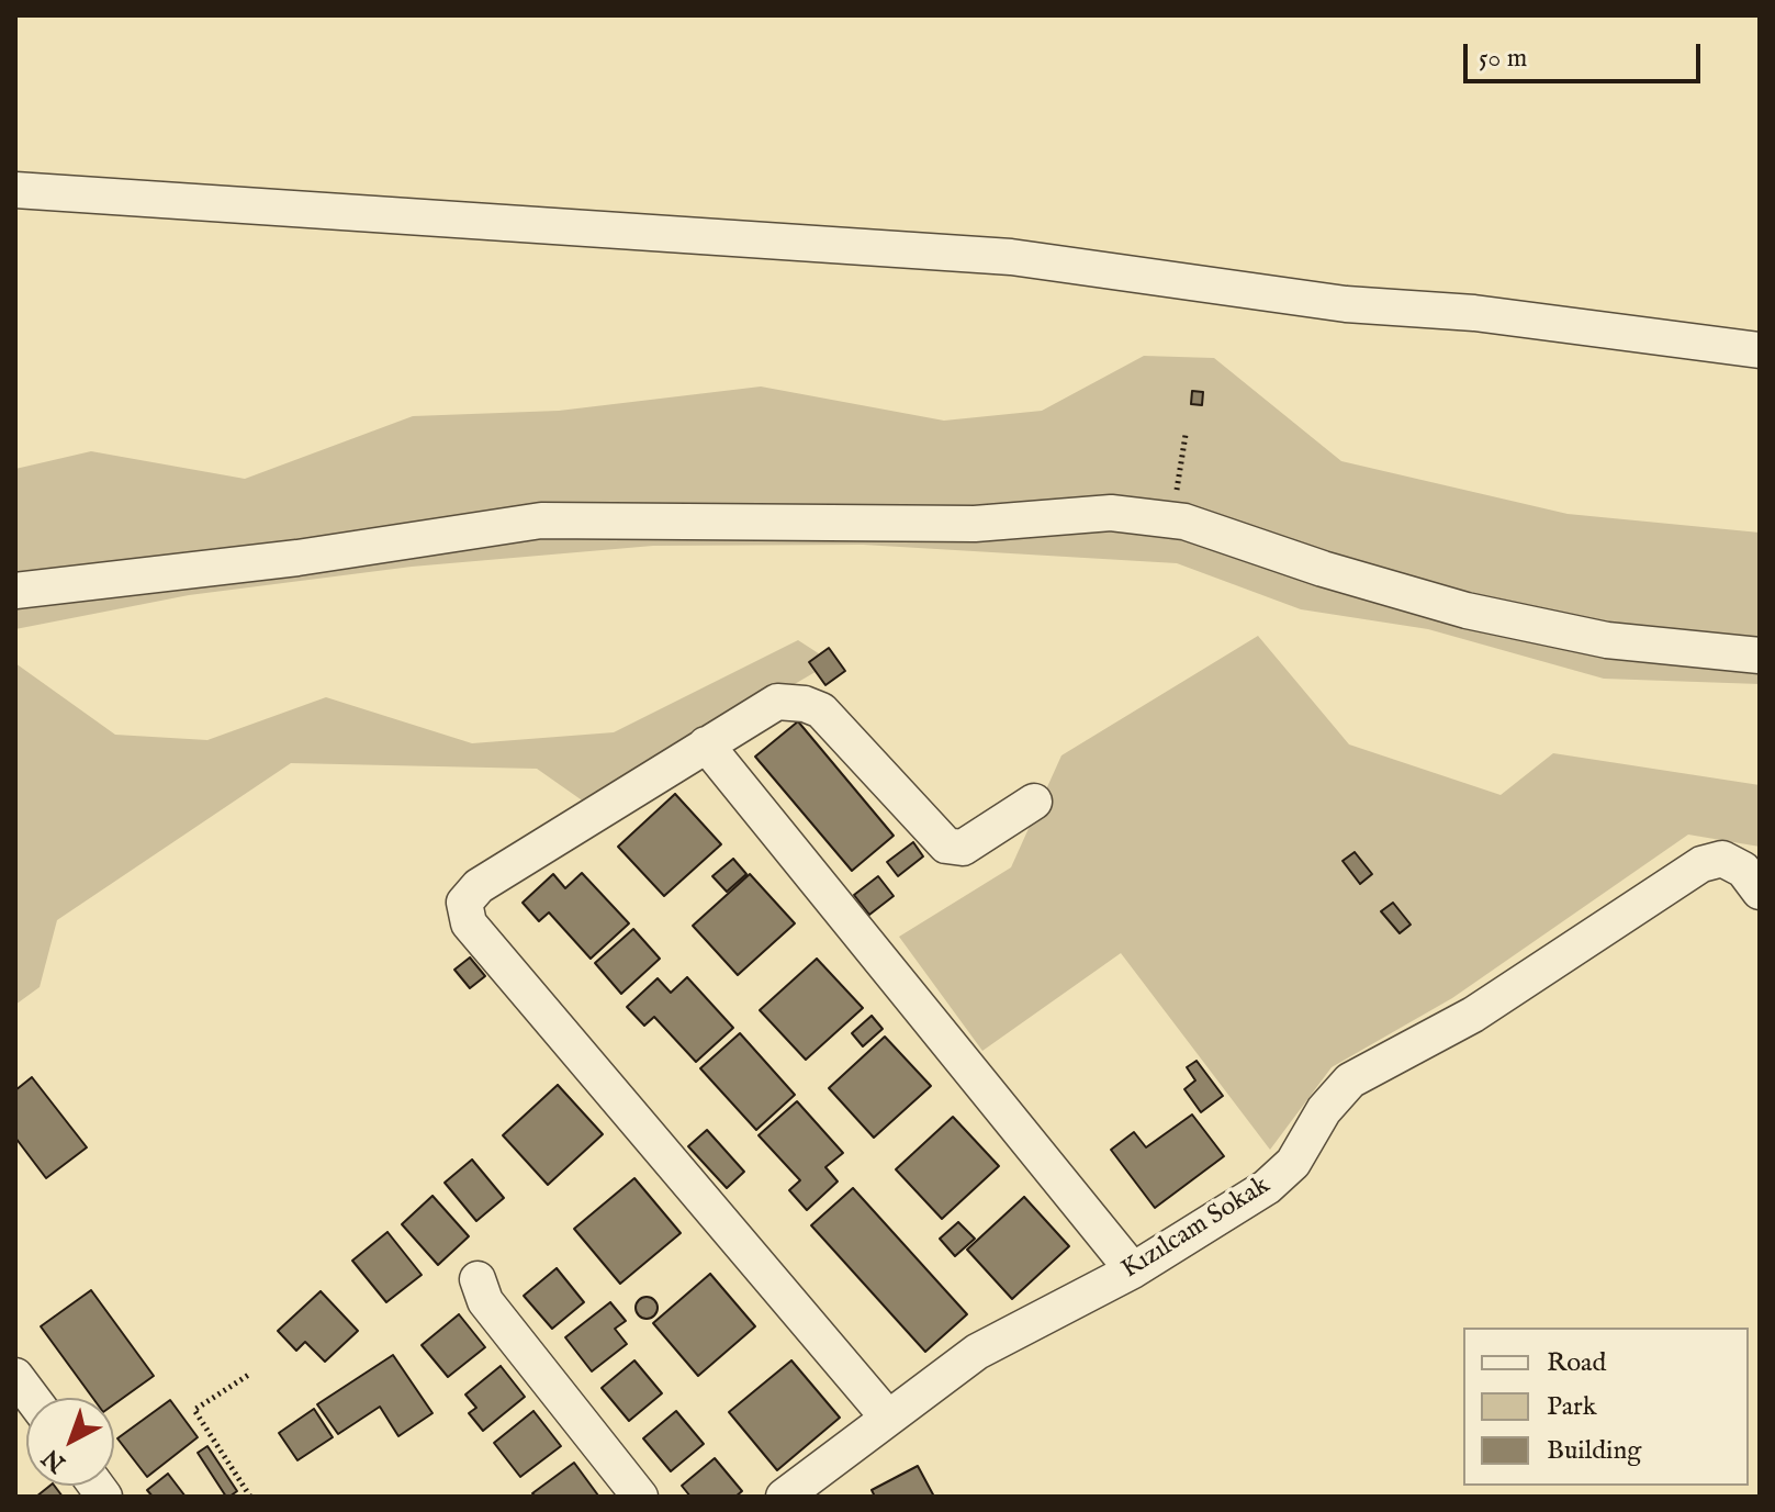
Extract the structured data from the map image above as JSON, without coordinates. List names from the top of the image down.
{
  "streets": {
    "street": ["Kızılcam Sokak"]
  },
  "legend": ["Road", "Park", "Building"],
  "scale_bar": "50 m",
  "north": "bottom left"
}
